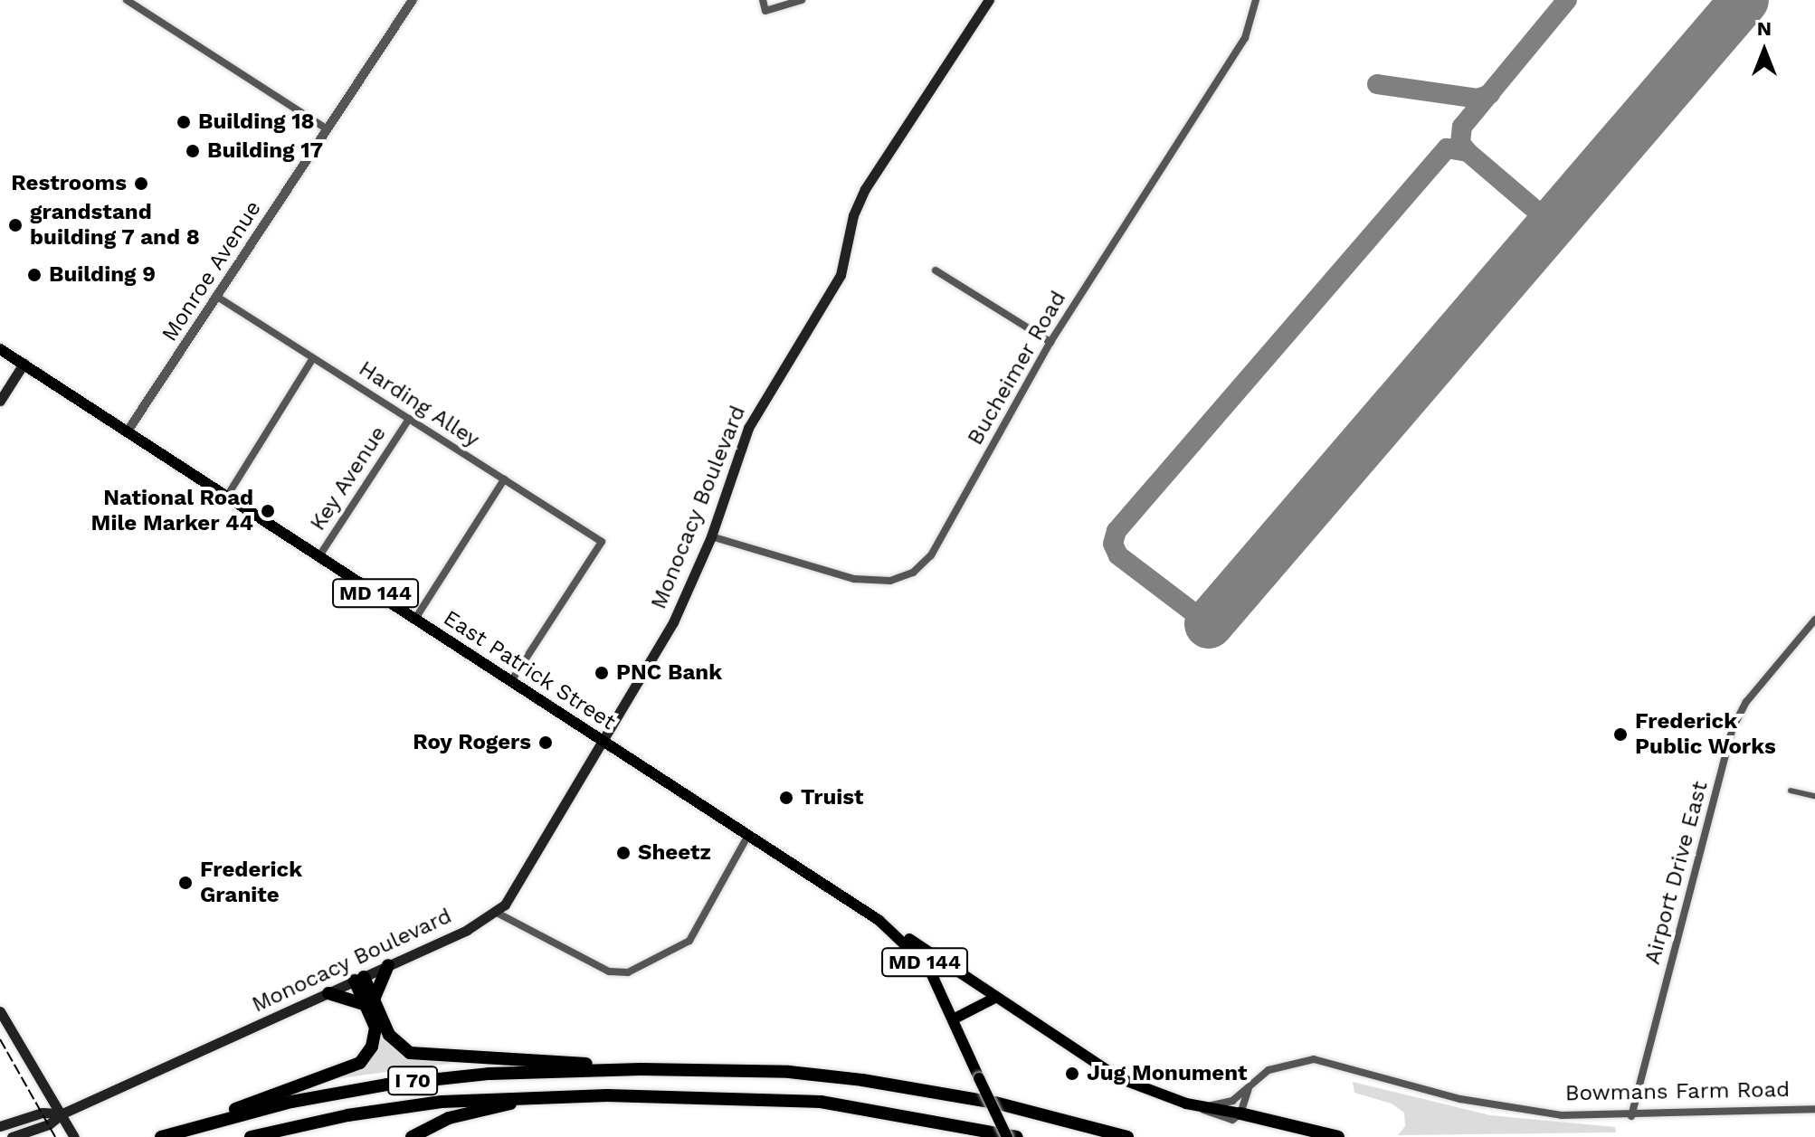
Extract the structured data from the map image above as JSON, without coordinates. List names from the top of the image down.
{
  "streets": {
    "highway": ["I 70"],
    "main road": ["Monocacy Boulevard", "MD 144", "East Patrick Street"],
    "street": [
      "Monroe Avenue",
      "Bucheimer Road",
      "Harding Alley",
      "Key Avenue",
      "Airport Drive East",
      "Bowmans Farm Road"
    ]
  },
  "crossings": [
    ["Monroe Avenue", "Harding Alley"],
    ["Monroe Avenue", "East Patrick Street"],
    ["Bucheimer Road", "Monocacy Boulevard"],
    ["Harding Alley", "Key Avenue"],
    ["Harding Alley", "East Patrick Street"],
    ["Key Avenue", "East Patrick Street"],
    ["Monocacy Boulevard", "East Patrick Street"],
    ["Airport Drive East", "Bowmans Farm Road"]
  ],
  "places": [
    "Building 18",
    "Building 17",
    "Restrooms",
    "grandstand building 7 and 8",
    "Building 9",
    "National Road Mile Marker 44",
    "PNC Bank",
    "Frederick Public Works",
    "Roy Rogers",
    "Truist",
    "Sheetz",
    "Frederick Granite",
    "Jug Monument"
  ],
  "north": "top"
}
